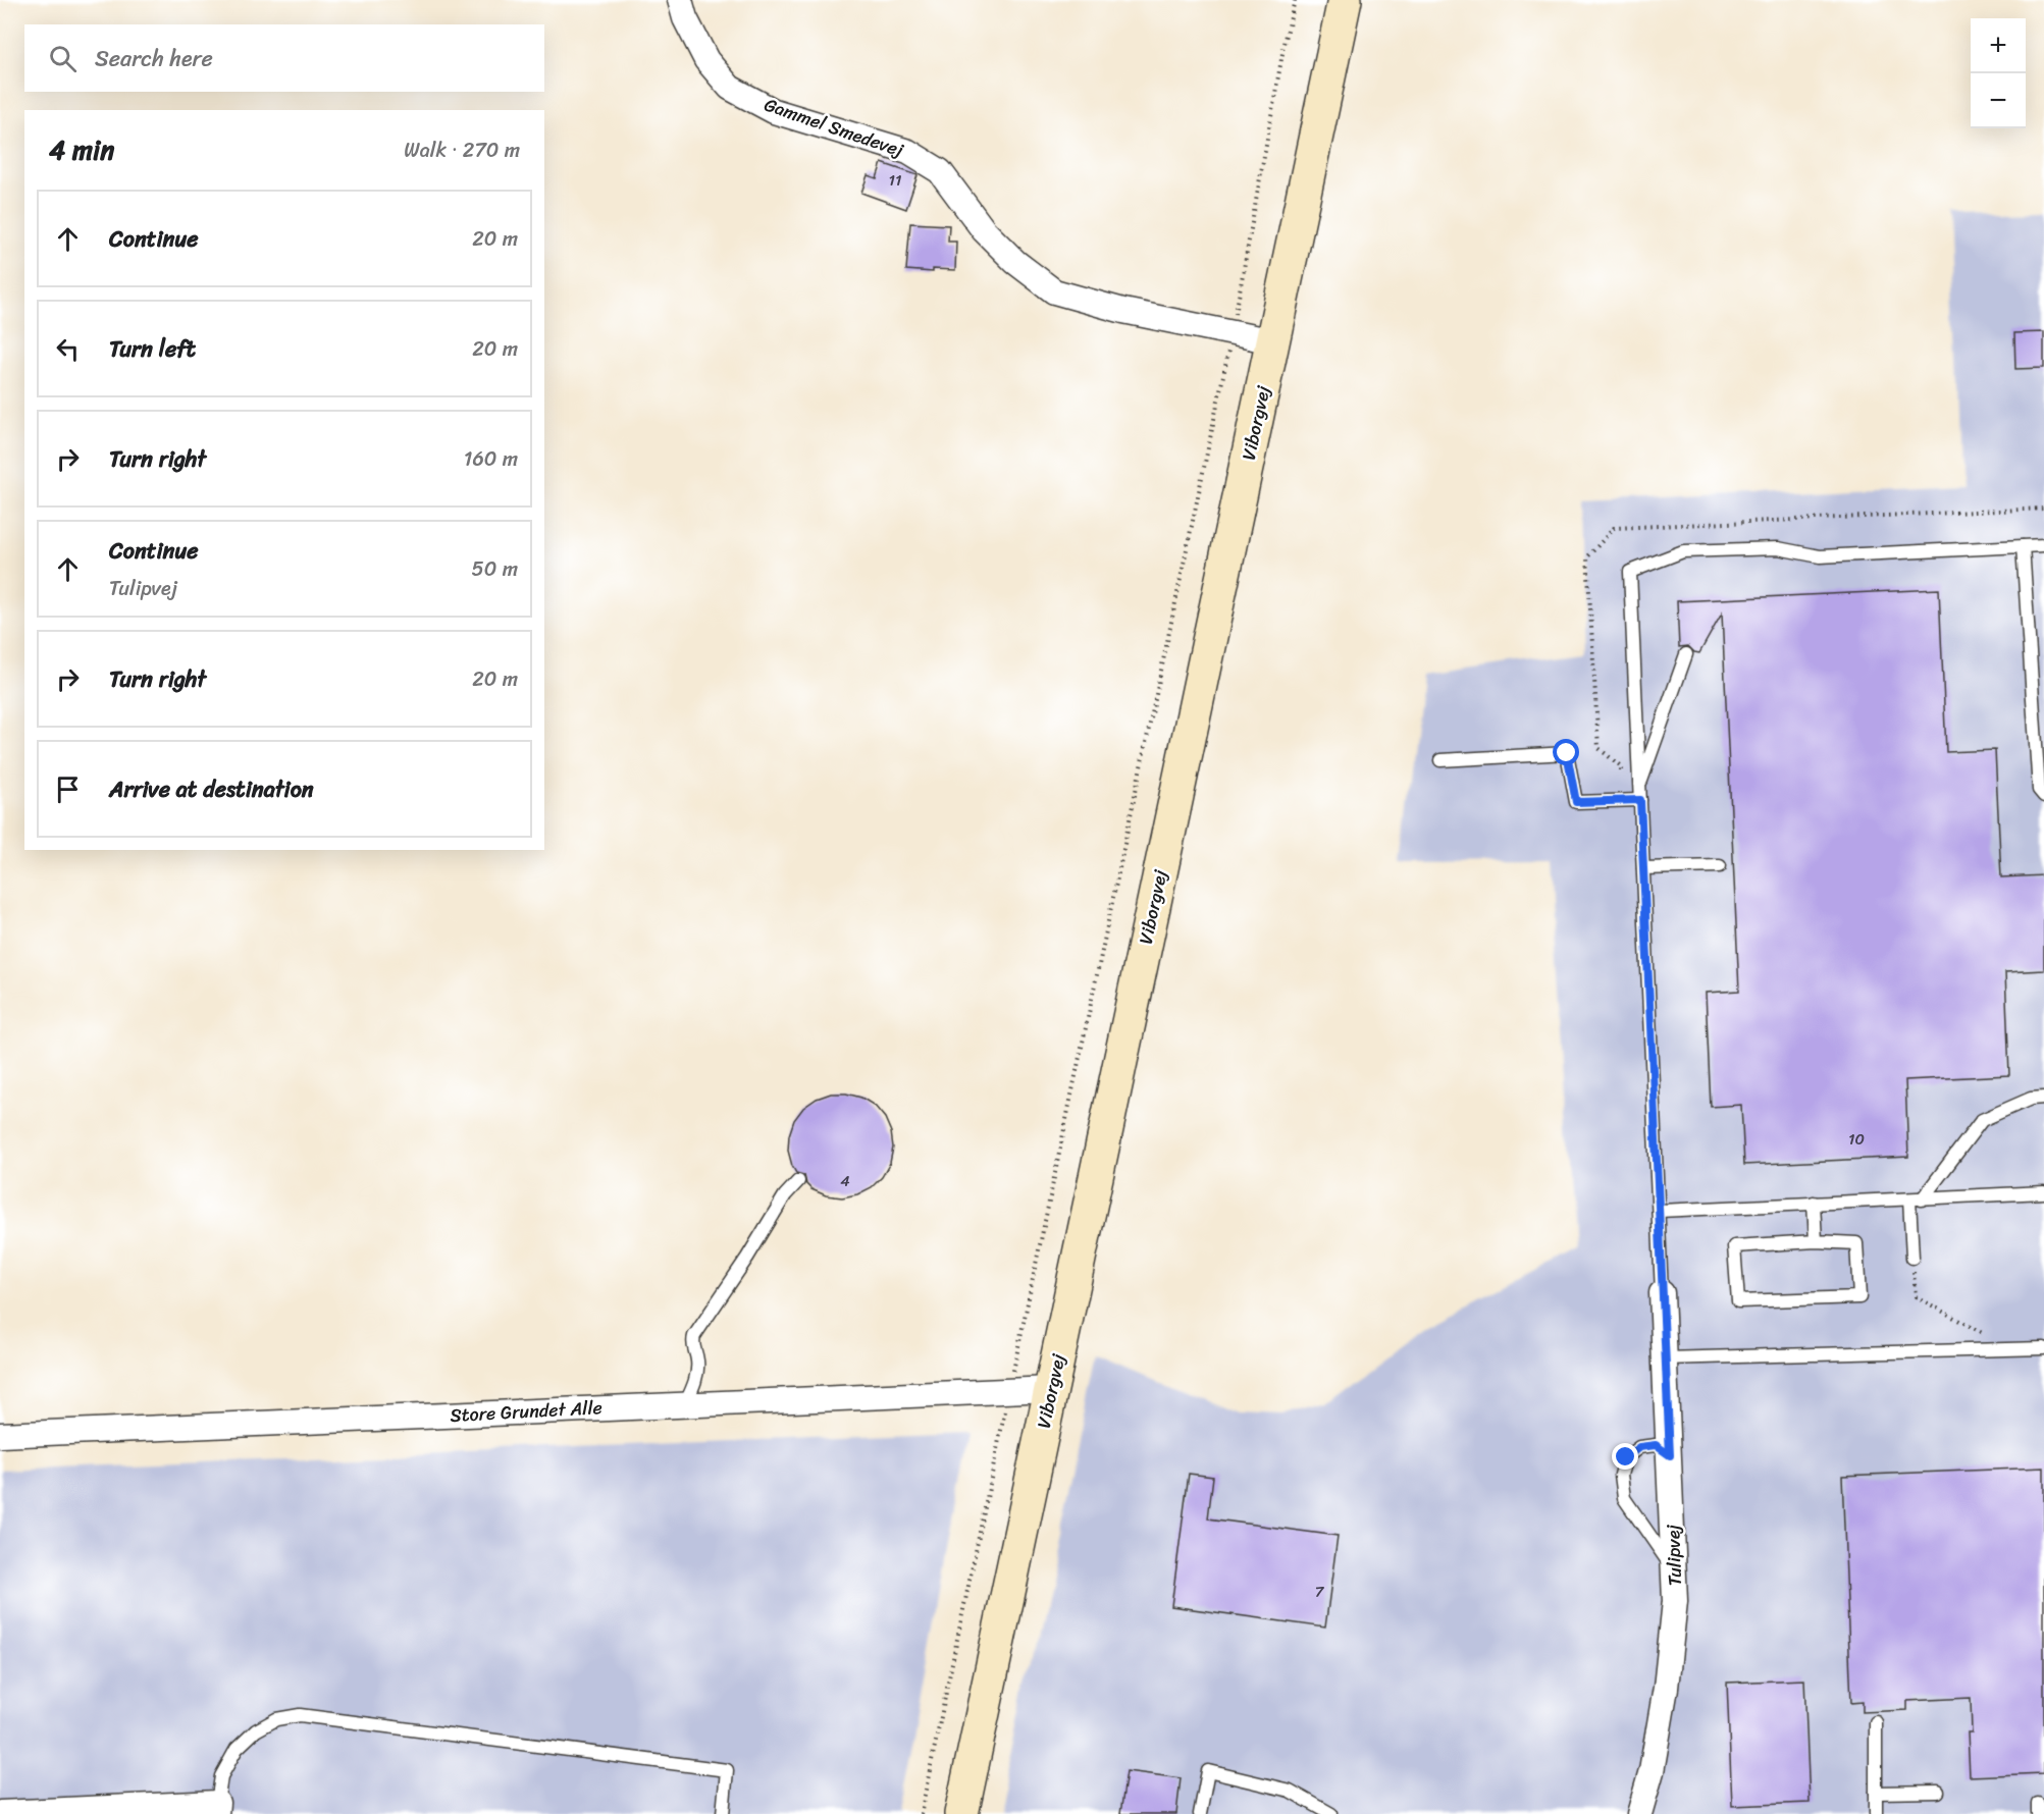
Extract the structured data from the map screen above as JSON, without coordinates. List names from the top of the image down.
{
  "streets": {
    "street": [
      "Gammel Smedevej",
      "Viborgvej",
      "Store Grundet Alle",
      "Tulipvej"
    ]
  },
  "crossings": [
    ["Gammel Smedevej", "Viborgvej"],
    ["Viborgvej", "Store Grundet Alle"]
  ],
  "house_numbers": [
    "11",
    "10",
    "4",
    "7"
  ],
  "page": {
    "map_buttons": ["+", "−"],
    "search": "Search here",
    "heading": ["4 min", "Walk · 270 m"],
    "list": [
      ["Continue", "20 m"],
      ["Turn left", "20 m"],
      ["Turn right", "160 m"],
      ["Continue", "Tulipvej", "50 m"],
      ["Turn right", "20 m"],
      "Arrive at destination"
    ]
  }
}
